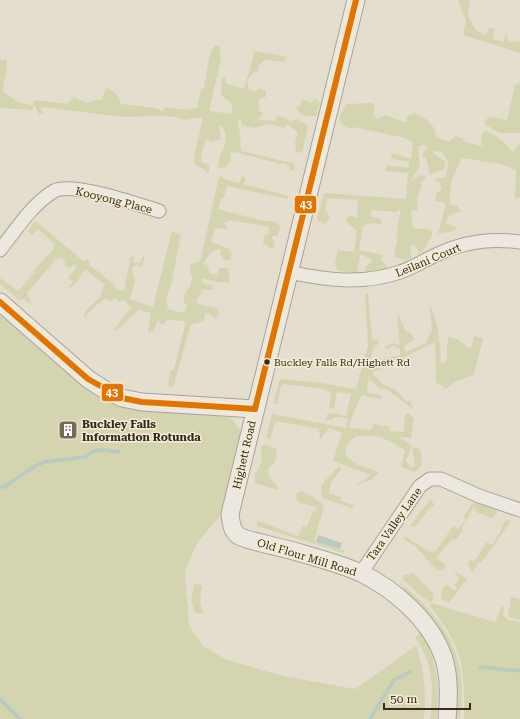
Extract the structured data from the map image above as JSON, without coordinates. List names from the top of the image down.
{
  "streets": {
    "street": [
      "Kooyong Place",
      "Leilani Court",
      "Highett Road",
      "Tara Valley Lane",
      "Old Flour Mill Road"
    ]
  },
  "crossings": [
    ["Leilani Court", "Highett Road"],
    ["Highett Road", "Old Flour Mill Road"],
    ["Tara Valley Lane", "Old Flour Mill Road"]
  ],
  "places": {
    "other": ["Buckley Falls Rd/Highett Rd"],
    "building": ["Buckley Falls Information Rotunda"]
  },
  "lines": ["transit line 43"],
  "scale_bar": "50 m"
}
